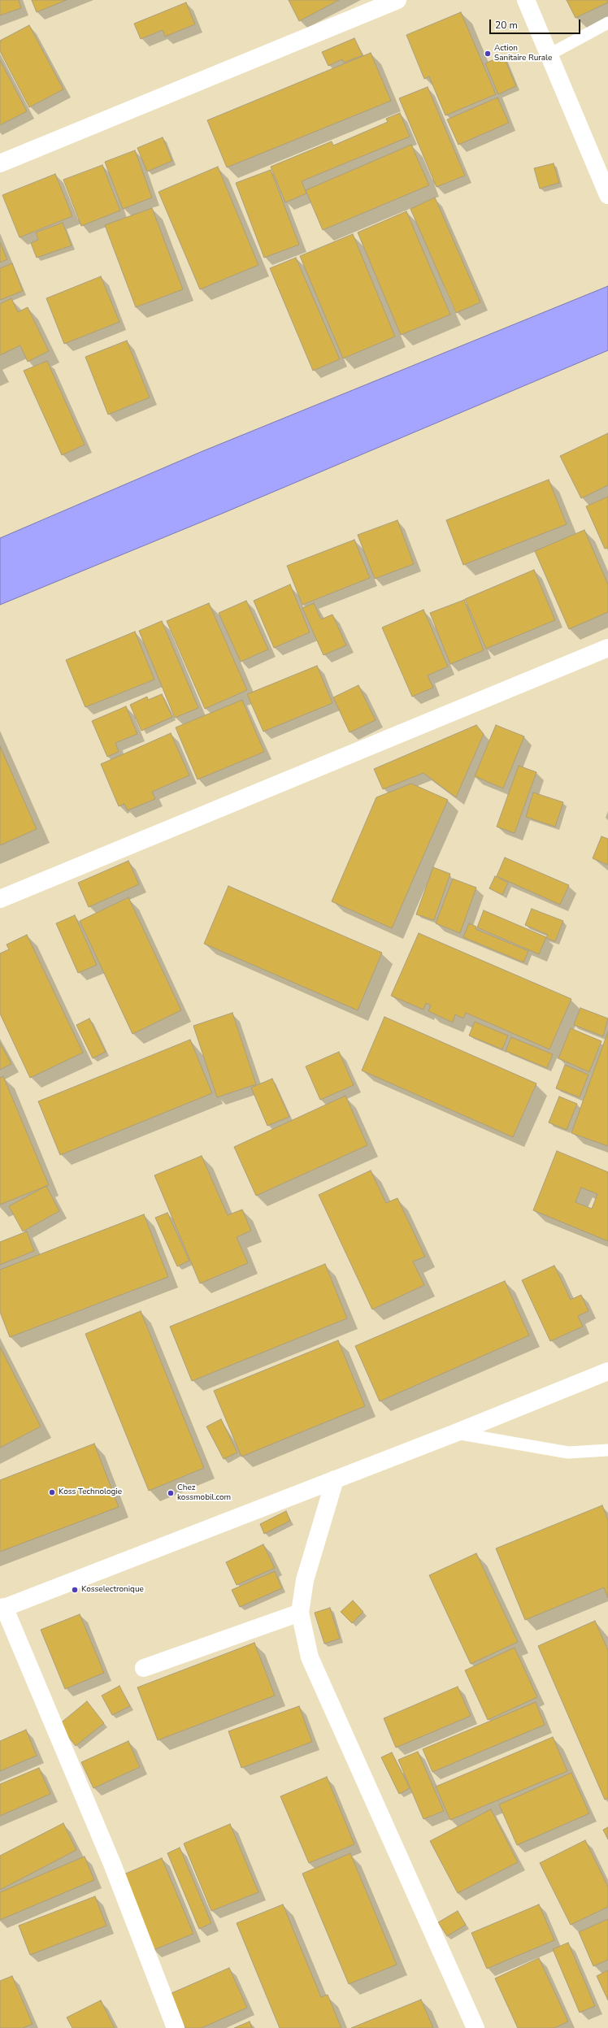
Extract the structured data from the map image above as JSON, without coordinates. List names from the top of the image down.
{
  "places": [
    "Action Sanitaire Rurale",
    "Koss Technologie",
    "Chez kossmobil.com",
    "Kosselectronique"
  ],
  "scale_bar": "20 m"
}
